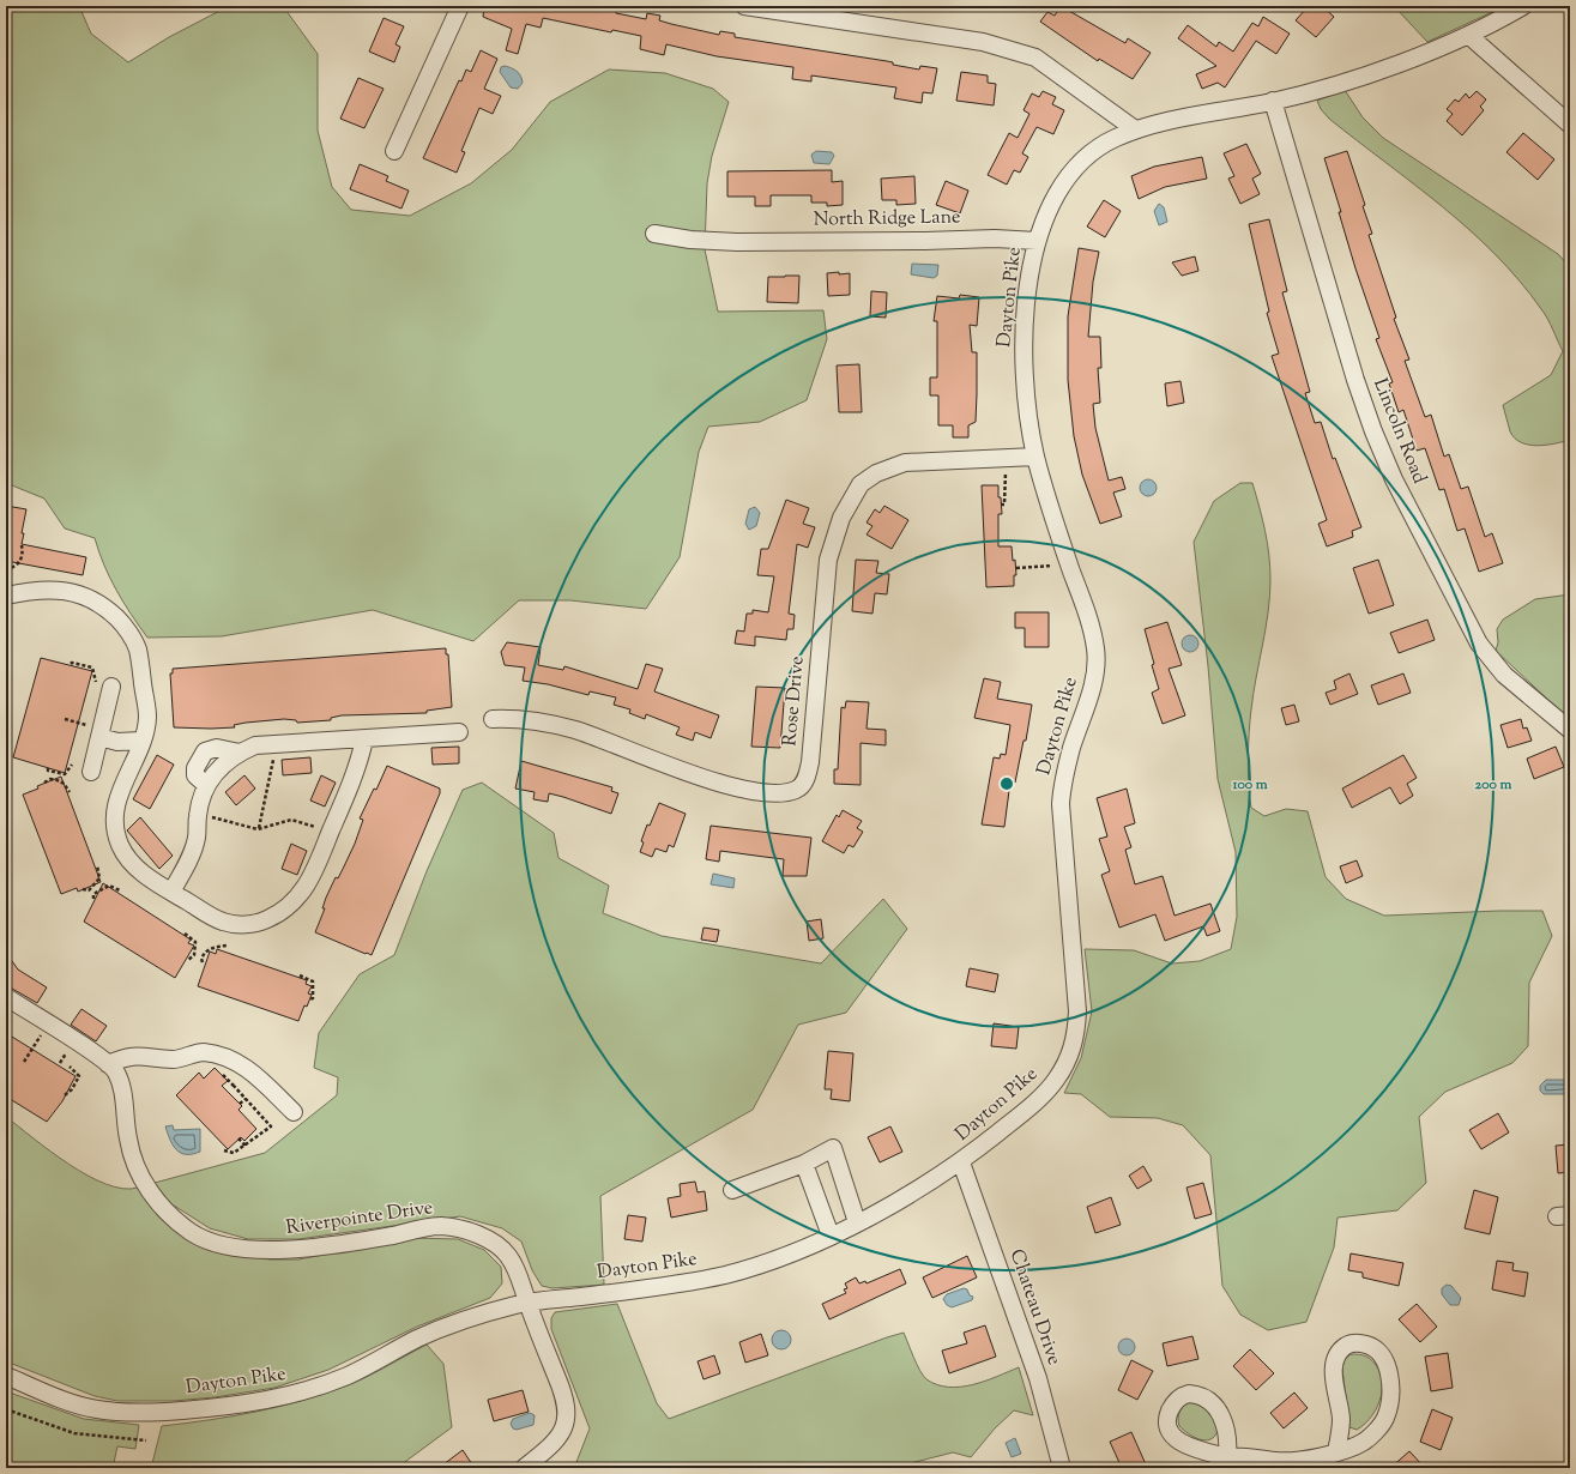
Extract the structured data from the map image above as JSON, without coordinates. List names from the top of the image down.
{
  "streets": {
    "street": [
      "North Ridge Lane",
      "Dayton Pike",
      "Lincoln Road",
      "Rose Drive",
      "Riverpointe Drive",
      "Chateau Drive"
    ]
  },
  "crossings": [
    ["North Ridge Lane", "Dayton Pike"],
    ["Dayton Pike", "Lincoln Road"],
    ["Dayton Pike", "Rose Drive"],
    ["Dayton Pike", "Riverpointe Drive"],
    ["Dayton Pike", "Chateau Drive"]
  ],
  "rings": ["100 m", "200 m"]
}
